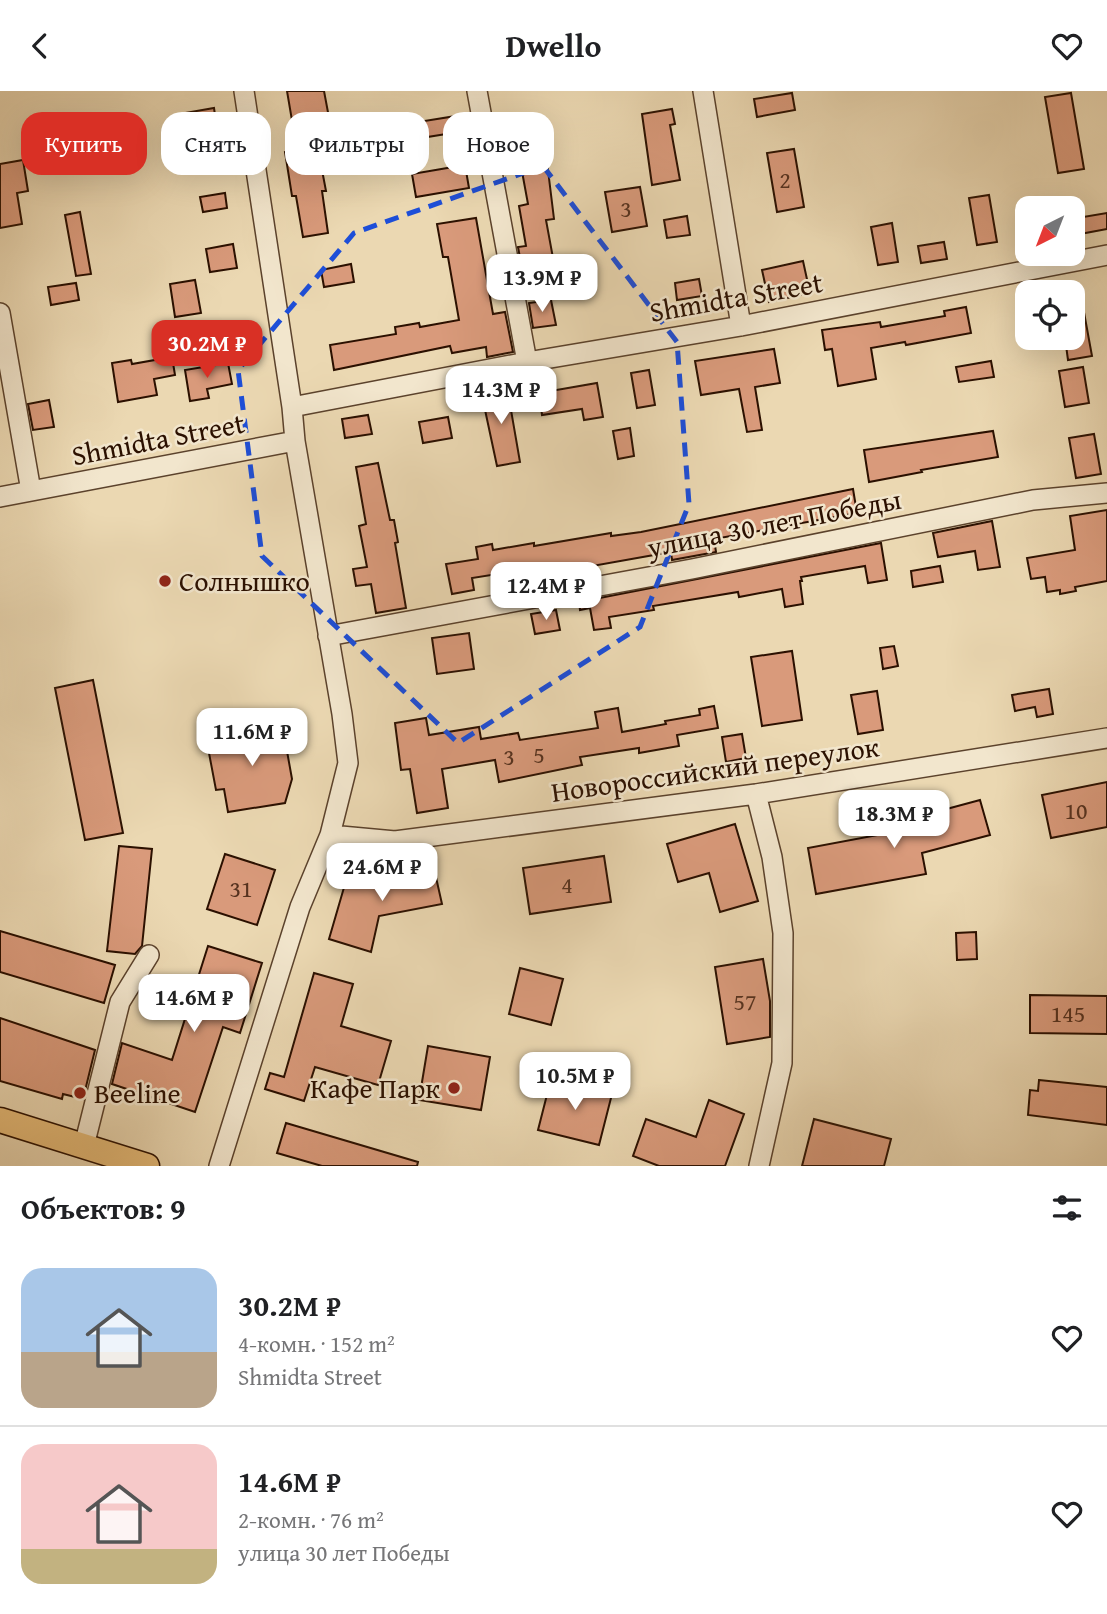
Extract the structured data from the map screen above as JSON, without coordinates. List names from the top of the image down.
{
  "streets": {
    "street": ["Shmidta Street", "улица 30 лет Победы", "Новороссийский переулок"]
  },
  "places": ["Солнышко", "Кафе Парк", "Beeline"],
  "house_numbers": [
    "2",
    "3",
    "5",
    "3",
    "10",
    "4",
    "31",
    "57",
    "145"
  ],
  "north": "bottom left",
  "page": {
    "header": "Dwello",
    "chip": [
      "Купить",
      "Снять",
      "Фильтры",
      "Новое"
    ],
    "price": [
      "13.9M ₽",
      "30.2M ₽",
      "14.3M ₽",
      "12.4M ₽",
      "11.6M ₽",
      "18.3M ₽",
      "24.6M ₽",
      "14.6M ₽",
      "10.5M ₽"
    ],
    "heading": "Объектов: 9",
    "list": [
      {
        "name": "30.2M ₽",
        "note": "4-комн. · 152 m² · Shmidta Street"
      },
      {
        "name": "14.6M ₽",
        "note": "2-комн. · 76 m² · улица 30 лет Победы"
      }
    ]
  }
}
